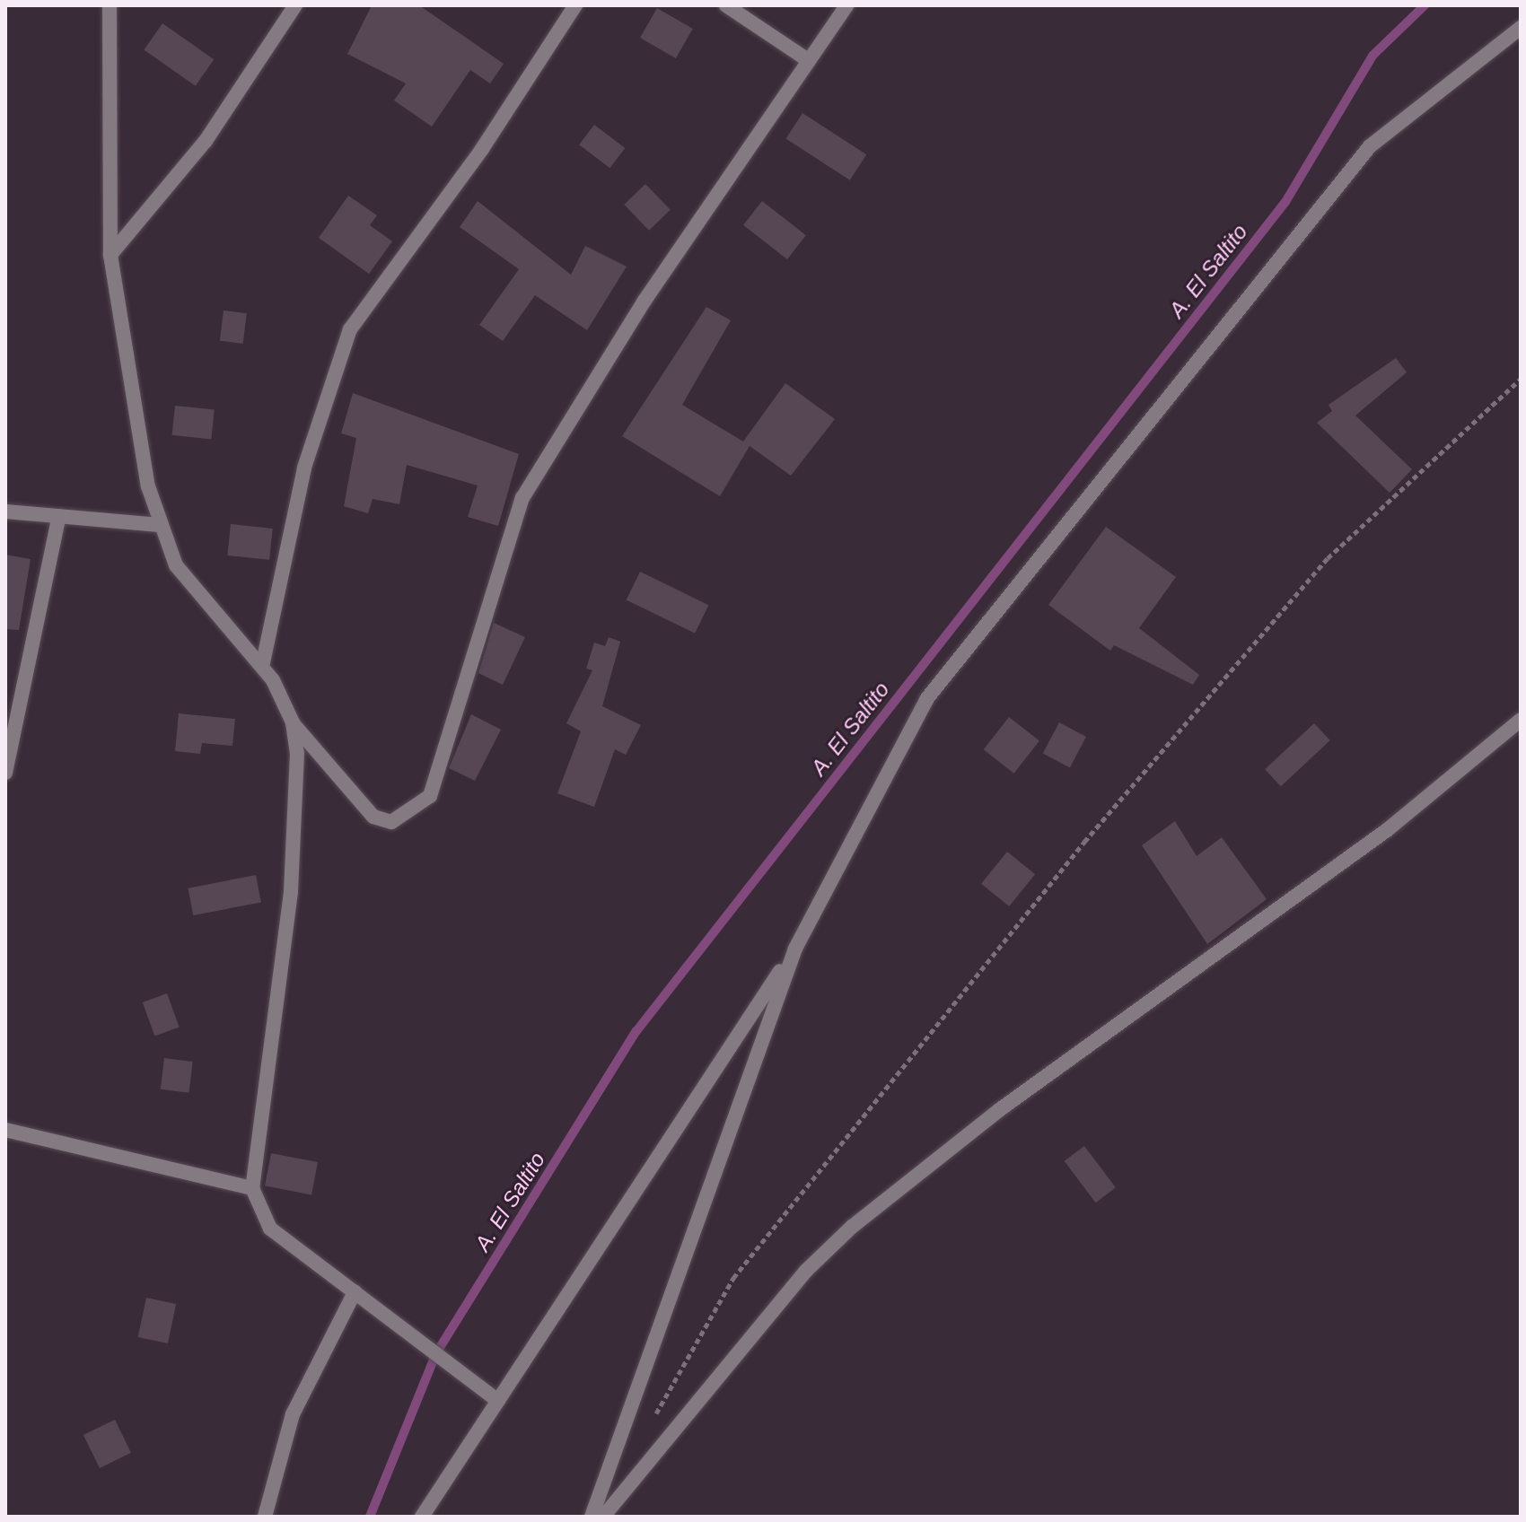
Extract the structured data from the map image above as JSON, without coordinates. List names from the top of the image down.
{
  "water": ["A. El Saltito"]
}
